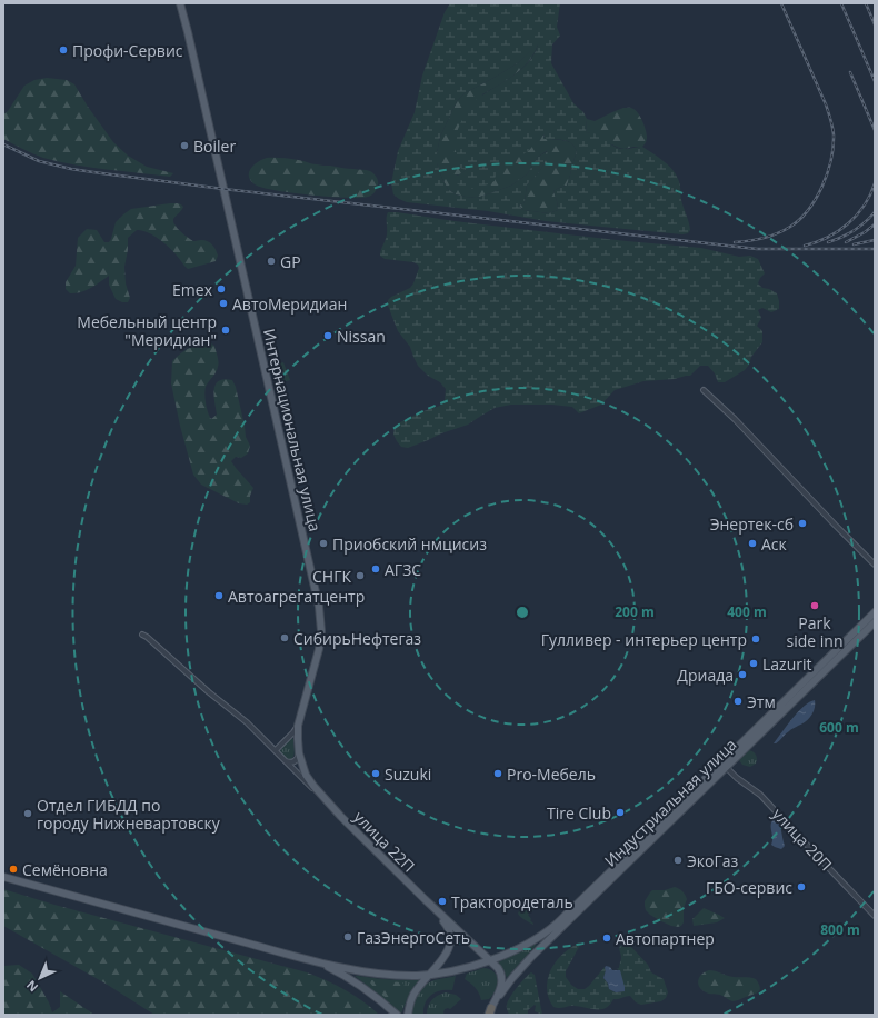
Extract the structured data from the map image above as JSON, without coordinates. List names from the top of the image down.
{
  "streets": {
    "main road": ["Интернациональная улица", "Индустриальная улица", "улица 22П"],
    "street": ["улица 20П"]
  },
  "crossings": [
    ["Интернациональная улица", "улица 22П"],
    ["Индустриальная улица", "улица 20П"],
    ["Индустриальная улица", "улица 22П"]
  ],
  "places": [
    "Профи-Сервис",
    "Boiler",
    "GP",
    "Emex",
    "АвтоМеридиан",
    "Мебельный центр \"Меридиан\"",
    "Nissan",
    "Энертек-сб",
    "Приобский нмцисиз",
    "Аск",
    "АГЗС",
    "СНГК",
    "Автоагрегатцентр",
    "Park side inn",
    "СибирьНефтегаз",
    "Гулливер - интерьер центр",
    "Lazurit",
    "Дриада",
    "Этм",
    "Suzuki",
    "Pro-Мебель",
    "Tire Club",
    "Отдел ГИБДД по городу Нижневартовску",
    "ЭкоГаз",
    "Семёновна",
    "ГБО-сервис",
    "Трактородеталь",
    "ГазЭнергоСеть",
    "Автопартнер"
  ],
  "north": "bottom left",
  "rings": [
    "200 m",
    "400 m",
    "600 m",
    "800 m"
  ]
}
